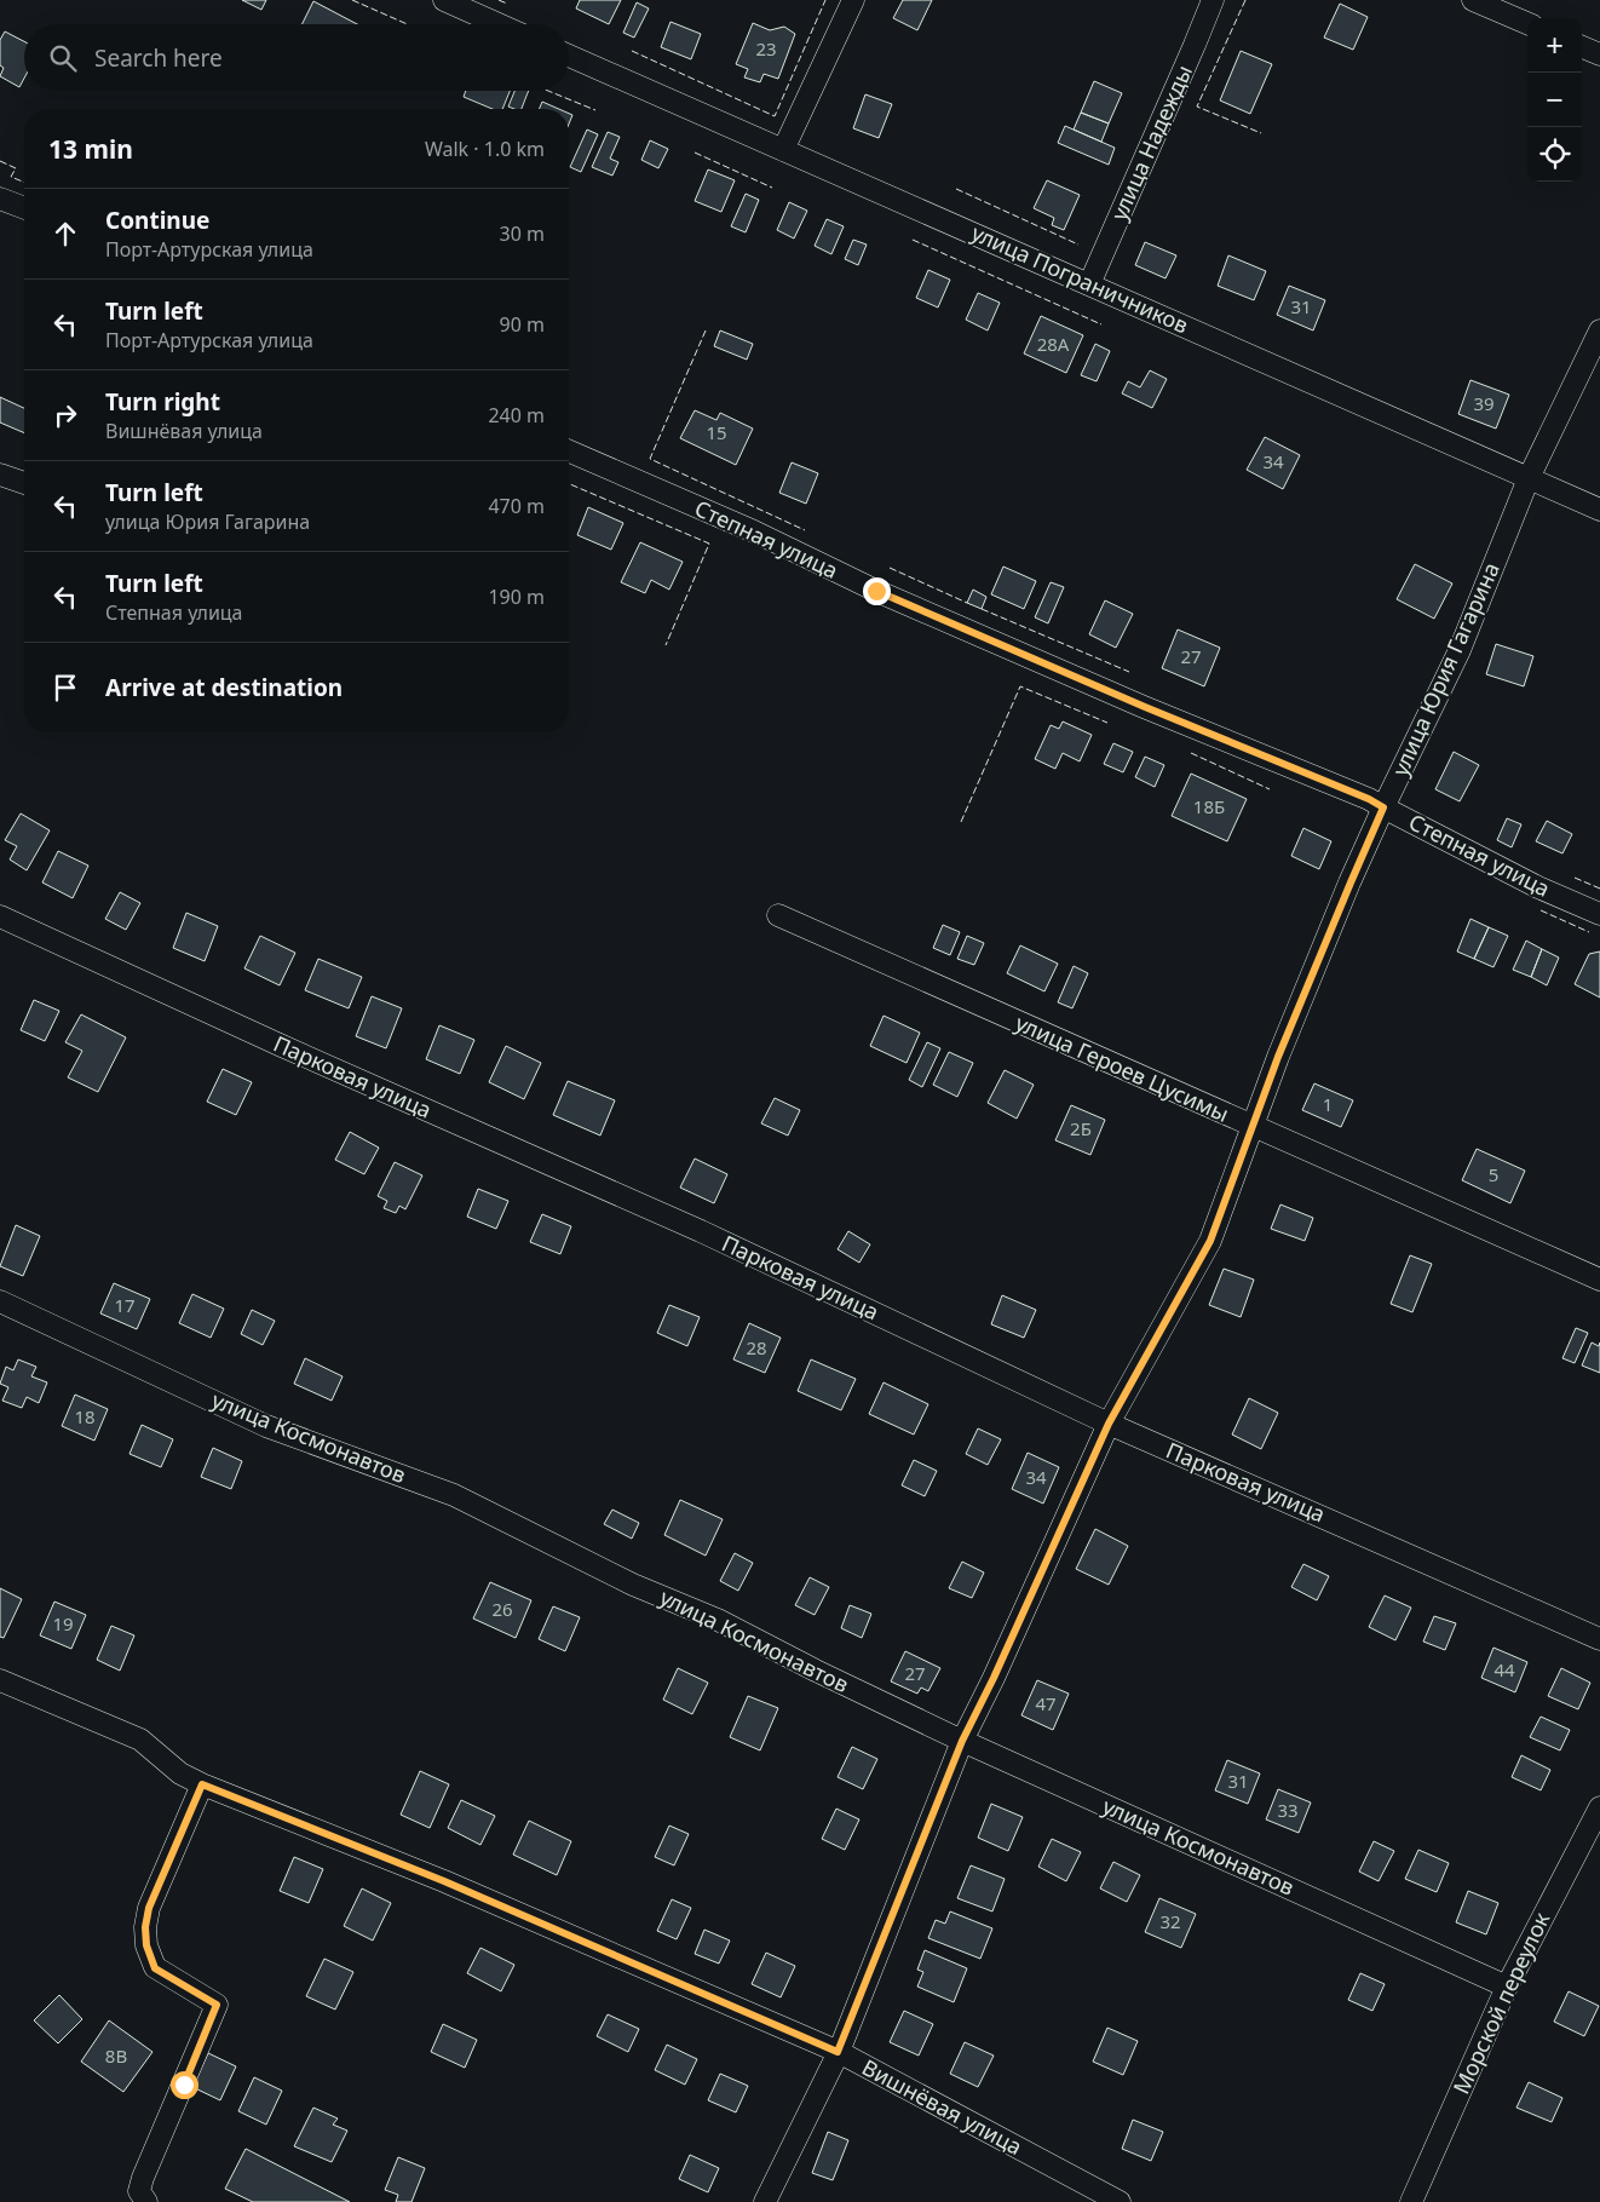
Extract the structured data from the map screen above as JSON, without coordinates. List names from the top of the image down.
{
  "streets": {
    "street": [
      "улица Надежды",
      "улица Пограничников",
      "Степная улица",
      "улица Юрия Гагарина",
      "улица Героев Цусимы",
      "Парковая улица",
      "улица Космонавтов",
      "Морской переулок",
      "Вишнёвая улица"
    ]
  },
  "crossings": [
    ["улица Надежды", "улица Пограничников"],
    ["улица Пограничников", "улица Юрия Гагарина"],
    ["Степная улица", "улица Юрия Гагарина"],
    ["улица Юрия Гагарина", "улица Героев Цусимы"],
    ["улица Юрия Гагарина", "Парковая улица"],
    ["улица Юрия Гагарина", "улица Космонавтов"],
    ["улица Юрия Гагарина", "Вишнёвая улица"],
    ["улица Космонавтов", "Морской переулок"]
  ],
  "house_numbers": [
    "23",
    "31",
    "28А",
    "39",
    "15",
    "34",
    "27",
    "18Б",
    "1",
    "2Б",
    "5",
    "17",
    "28",
    "18",
    "34",
    "26",
    "19",
    "44",
    "27",
    "47",
    "31",
    "33",
    "32",
    "8В"
  ],
  "page": {
    "map_buttons": ["+", "−"],
    "search": "Search here",
    "heading": ["13 min", "Walk · 1.0 km"],
    "list": [
      ["Continue", "Порт-Артурская улица", "30 m"],
      ["Turn left", "Порт-Артурская улица", "90 m"],
      ["Turn right", "Вишнёвая улица", "240 m"],
      ["Turn left", "улица Юрия Гагарина", "470 m"],
      ["Turn left", "Степная улица", "190 m"],
      "Arrive at destination"
    ]
  }
}
